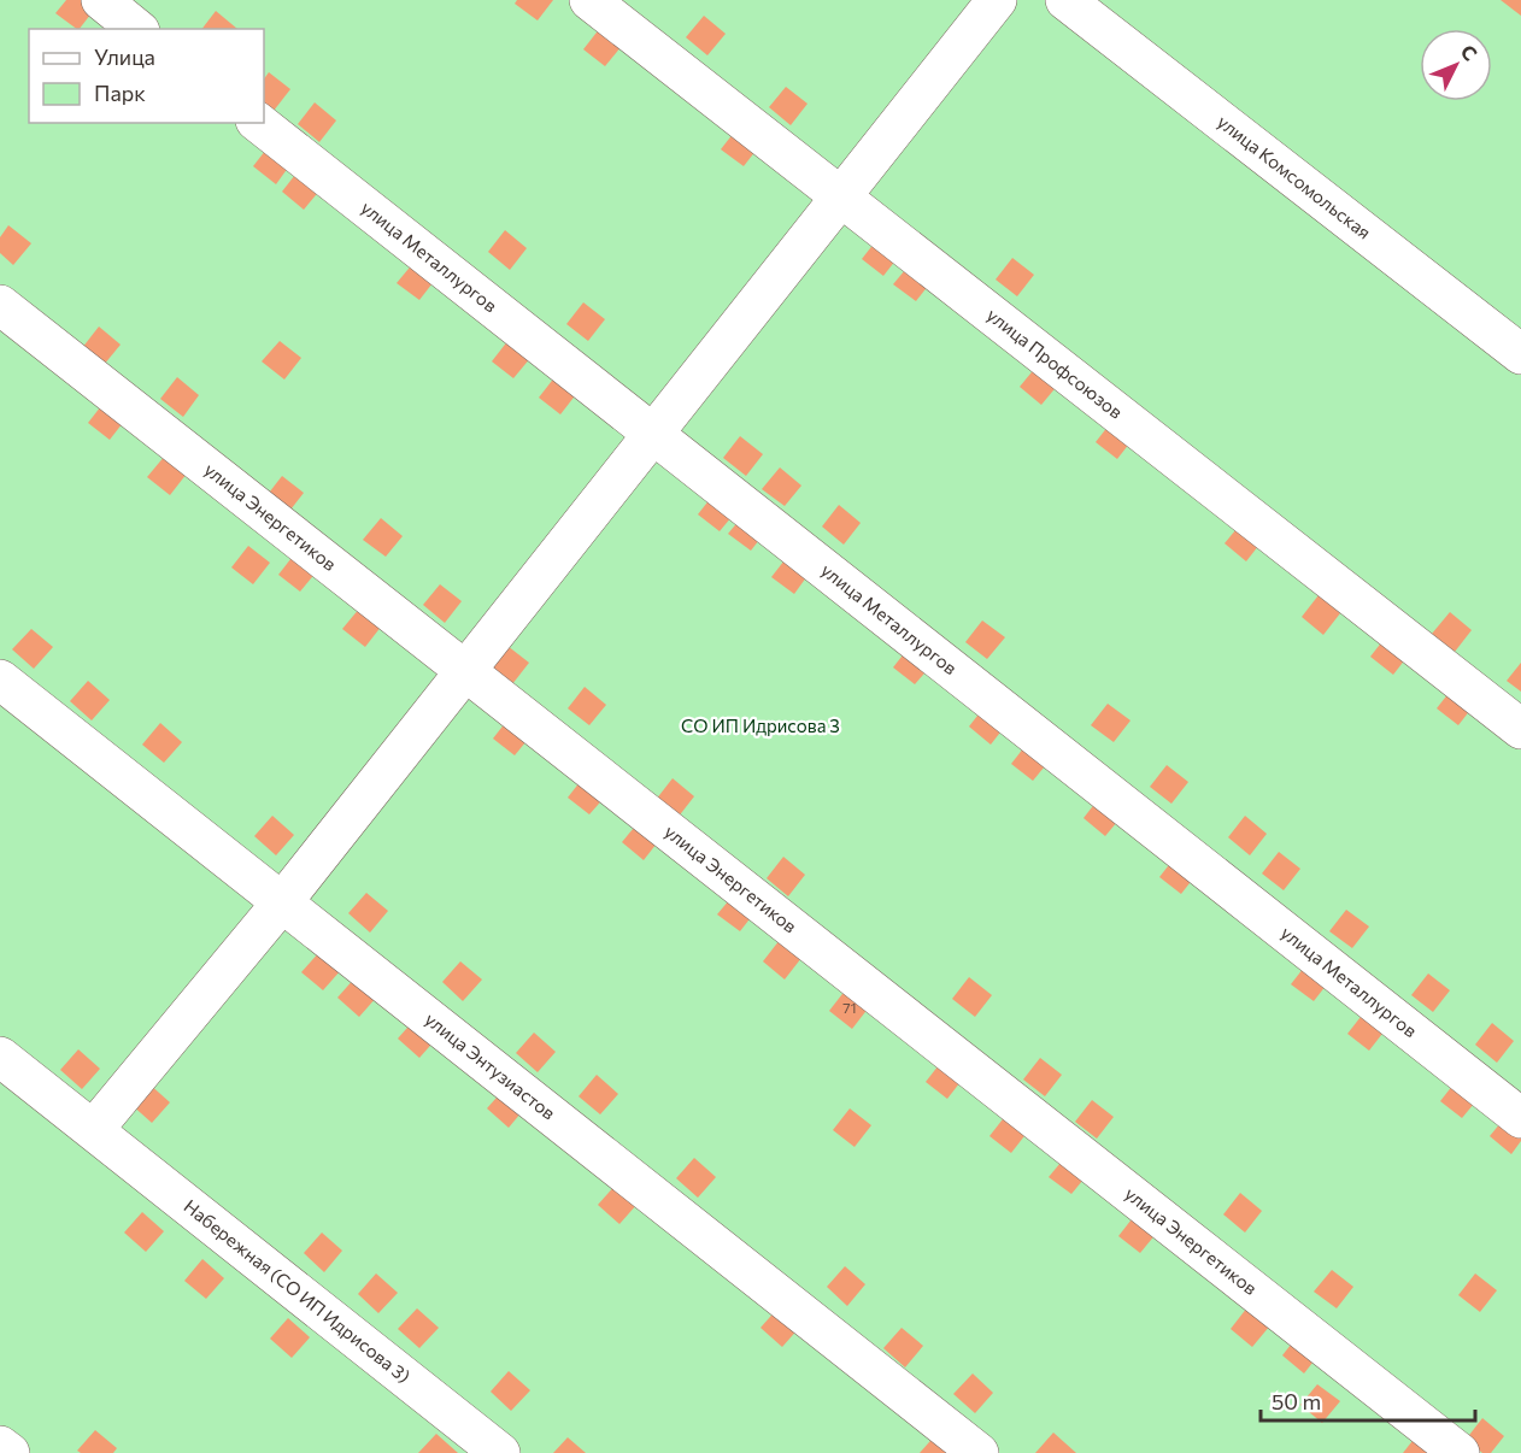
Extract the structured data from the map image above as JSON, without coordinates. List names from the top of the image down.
{
  "streets": {
    "street": [
      "улица Комсомольская",
      "улица Металлургов",
      "улица Профсоюзов",
      "улица Энергетиков",
      "улица Энтузиастов",
      "Набережная (СО ИП Идрисова 3)"
    ]
  },
  "parks": ["СО ИП Идрисова 3"],
  "house_numbers": ["71"],
  "legend": ["Улица", "Парк"],
  "scale_bar": "50 m",
  "north": "top right"
}
